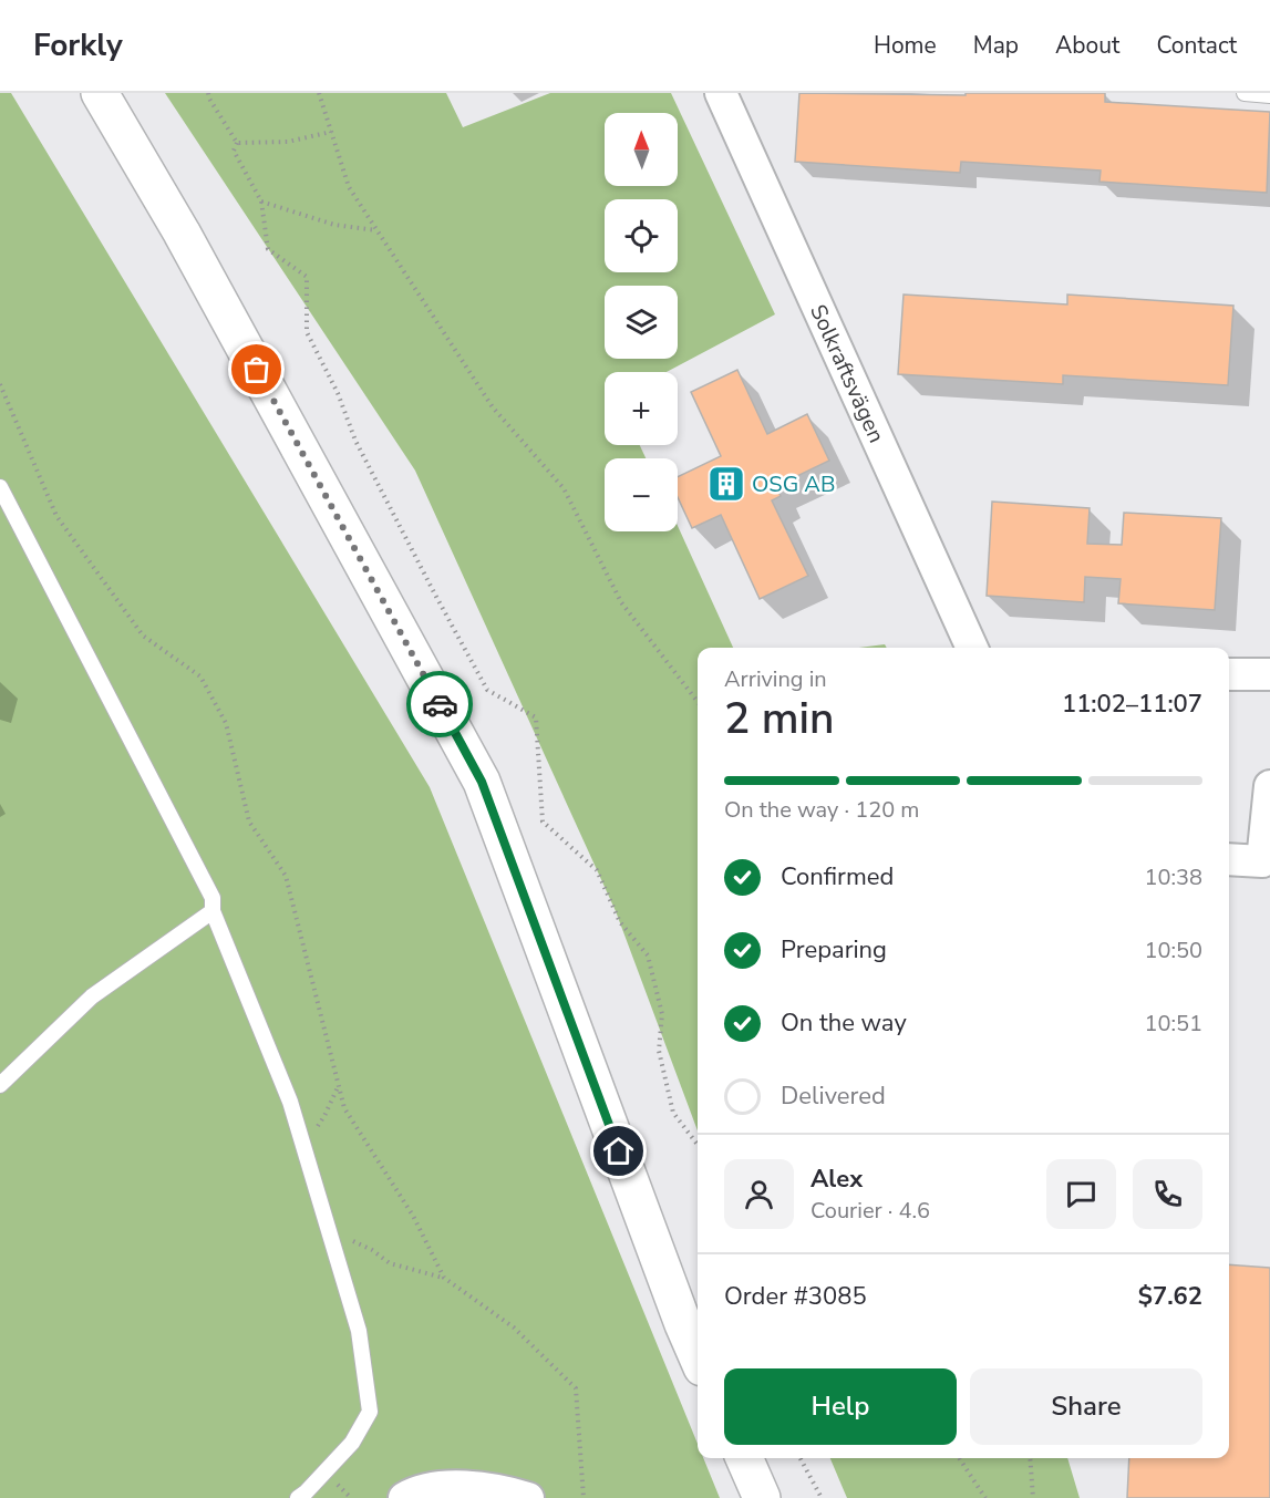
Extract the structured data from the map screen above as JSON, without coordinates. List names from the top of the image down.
{
  "streets": {
    "street": ["Solkraftsvägen"]
  },
  "places": {
    "building": ["OSG AB"]
  },
  "north": "top",
  "page": {
    "header": "Forkly",
    "nav": [
      "Home",
      "Map",
      "About",
      "Contact"
    ],
    "map_buttons": ["+", "−"],
    "heading": ["2 min", "Arriving in", "11:02–11:07"],
    "panel": [
      "Alex",
      "Courier · 4.6",
      "Order #3085",
      "$7.62"
    ],
    "bar": "On the way · 120 m",
    "list": [
      ["Confirmed", "10:38"],
      ["Preparing", "10:50"],
      ["On the way", "10:51"],
      "Delivered"
    ],
    "buttons": ["Help", "Share"]
  }
}
